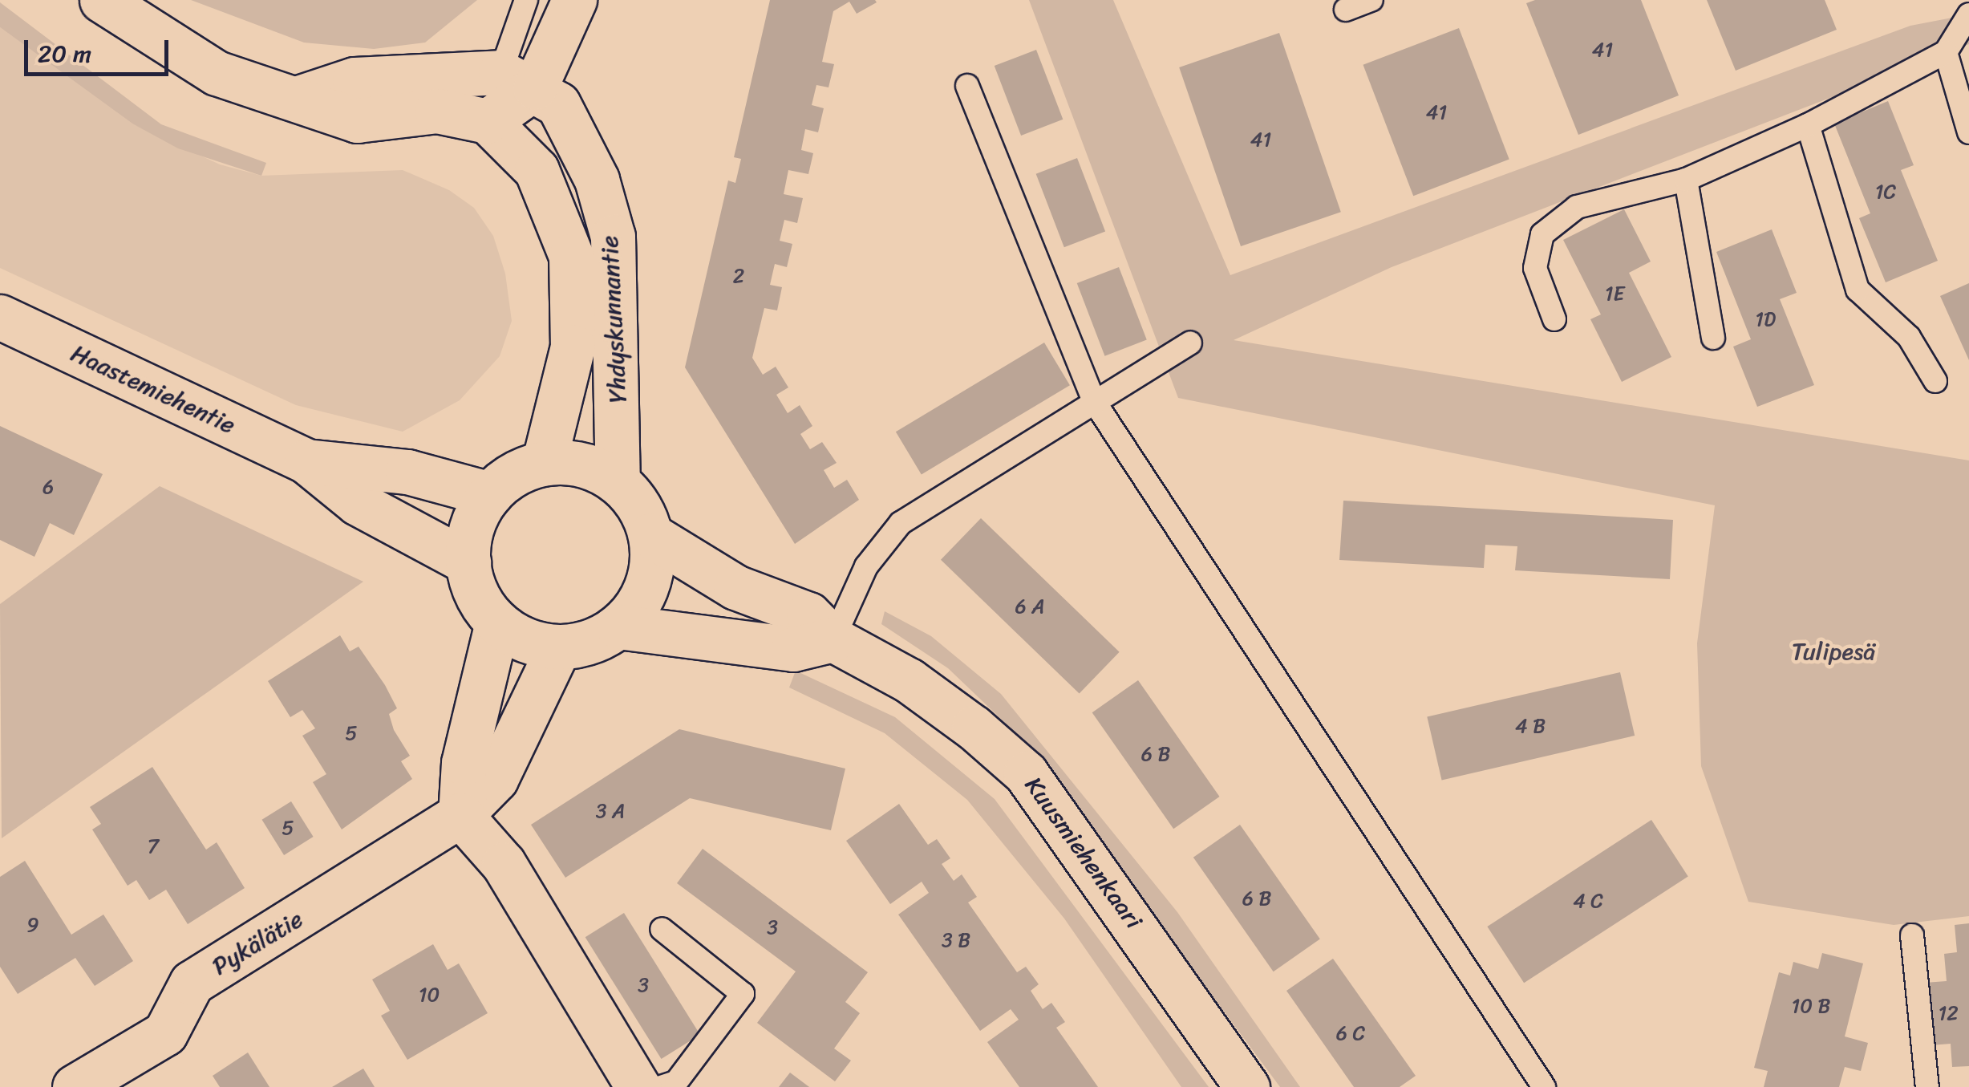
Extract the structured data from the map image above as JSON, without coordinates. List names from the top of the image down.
{
  "streets": {
    "main road": [
      "Yhdyskunnantie",
      "Haastemiehentie",
      "Kuusmiehenkaari",
      "Pykälätie"
    ]
  },
  "crossings": [
    ["Yhdyskunnantie", "Haastemiehentie"],
    ["Yhdyskunnantie", "Kuusmiehenkaari"],
    ["Yhdyskunnantie", "Pykälätie"],
    ["Haastemiehentie", "Kuusmiehenkaari"],
    ["Haastemiehentie", "Pykälätie"],
    ["Kuusmiehenkaari", "Pykälätie"]
  ],
  "parks": ["Tulipesä"],
  "house_numbers": [
    "41",
    "41",
    "41",
    "1C",
    "2",
    "1E",
    "1D",
    "6",
    "6 A",
    "4 B",
    "5",
    "6 B",
    "3 A",
    "5",
    "7",
    "6 B",
    "4 C",
    "9",
    "3",
    "3 B",
    "3",
    "10",
    "10 B",
    "12",
    "6 C"
  ],
  "scale_bar": "20 m"
}
